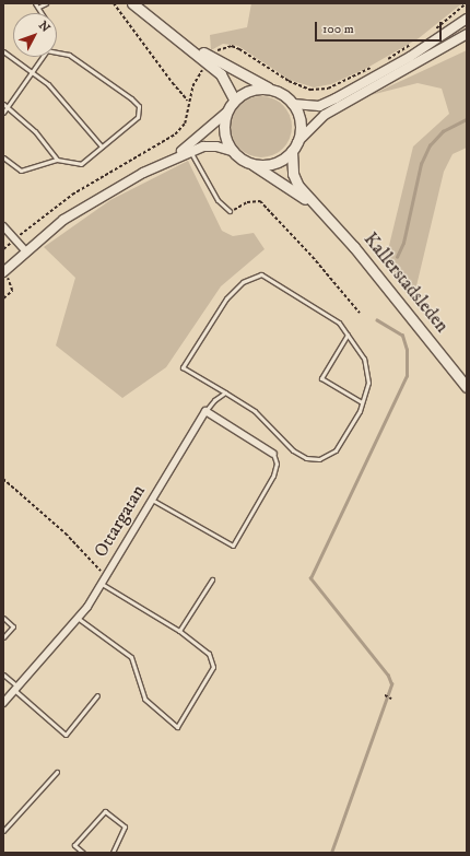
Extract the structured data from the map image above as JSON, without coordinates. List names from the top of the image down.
{
  "streets": {
    "main road": ["Kallerstadsleden"],
    "street": ["Ottargatan"]
  },
  "scale_bar": "100 m",
  "north": "top right"
}
